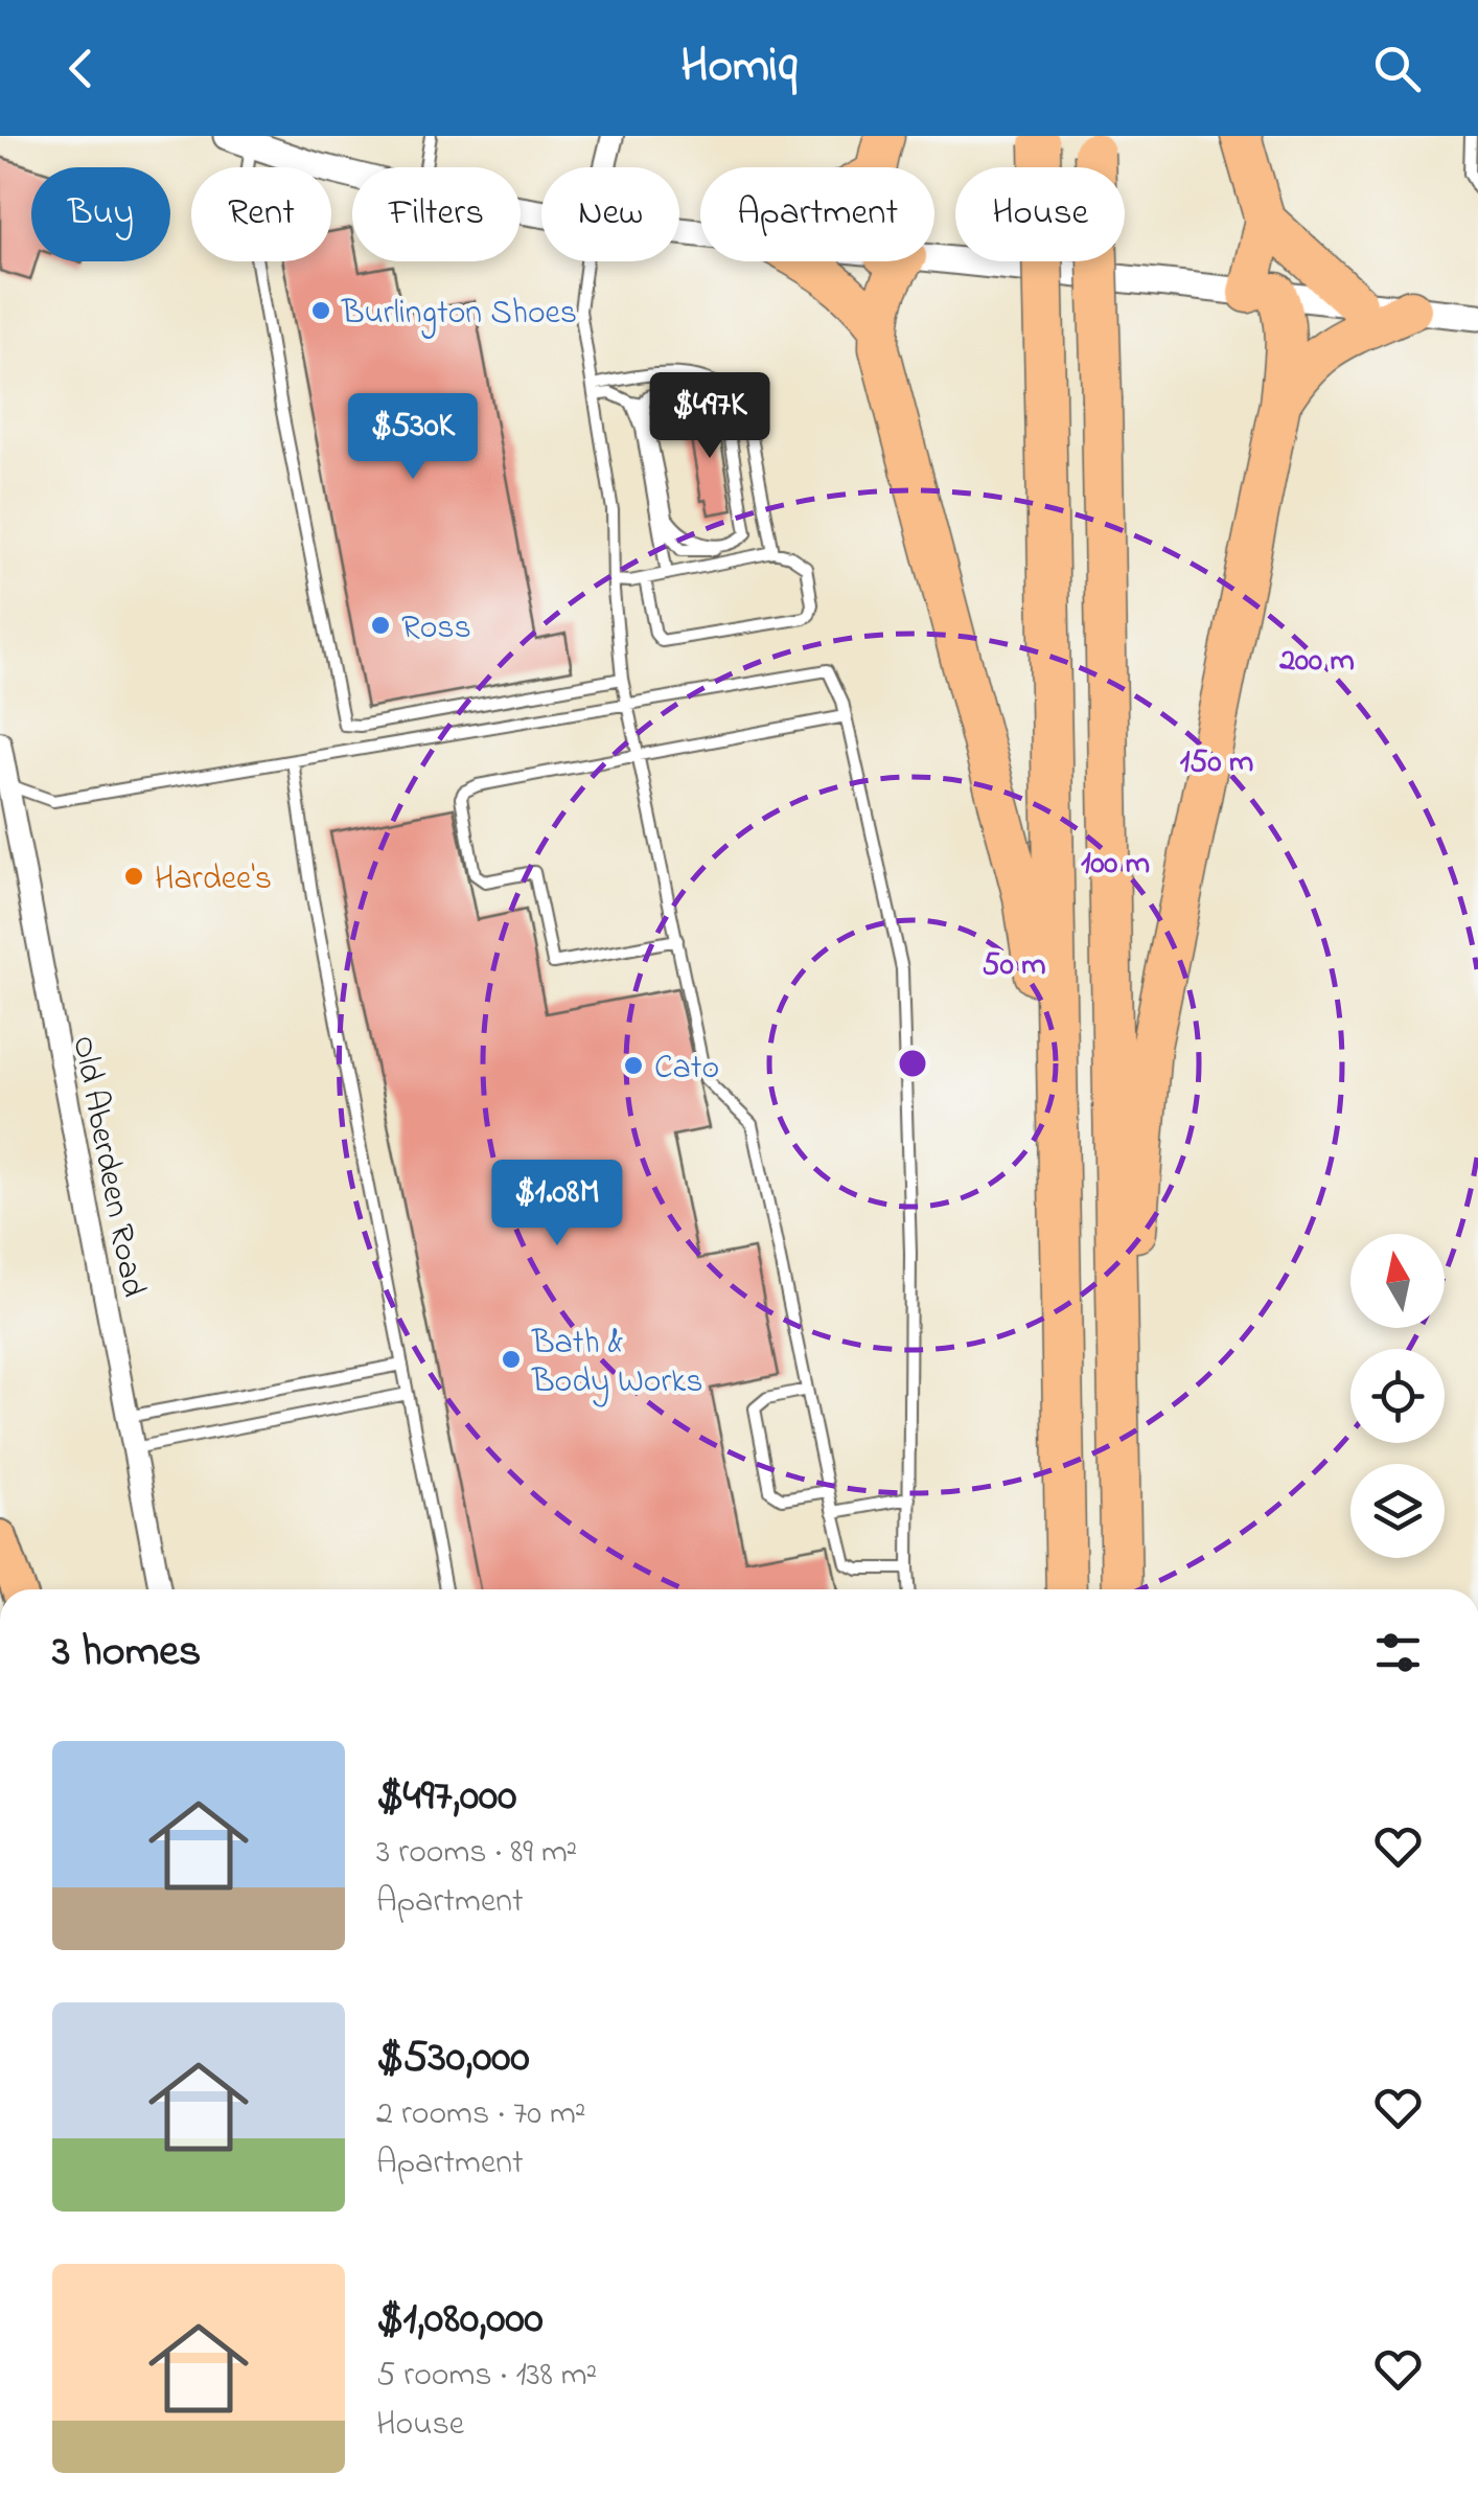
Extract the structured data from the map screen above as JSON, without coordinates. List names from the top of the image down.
{
  "streets": {
    "street": ["Old Aberdeen Road"]
  },
  "places": [
    "Burlington Shoes",
    "Ross",
    "Hardee's",
    "Cato",
    "Bath & Body Works"
  ],
  "north": "top",
  "page": {
    "header": "Homiq",
    "chip": [
      "Buy",
      "Rent",
      "Filters",
      "New",
      "Apartment",
      "House"
    ],
    "price": ["$497K", "$530K", "$1.08M"],
    "heading": "3 homes",
    "list": [
      {
        "name": "$497,000",
        "note": "3 rooms · 89 m² · Apartment"
      },
      {
        "name": "$530,000",
        "note": "2 rooms · 70 m² · Apartment"
      },
      {
        "name": "$1,080,000",
        "note": "5 rooms · 138 m² · House"
      }
    ]
  },
  "rings": [
    "200 m",
    "150 m",
    "100 m",
    "50 m"
  ]
}
